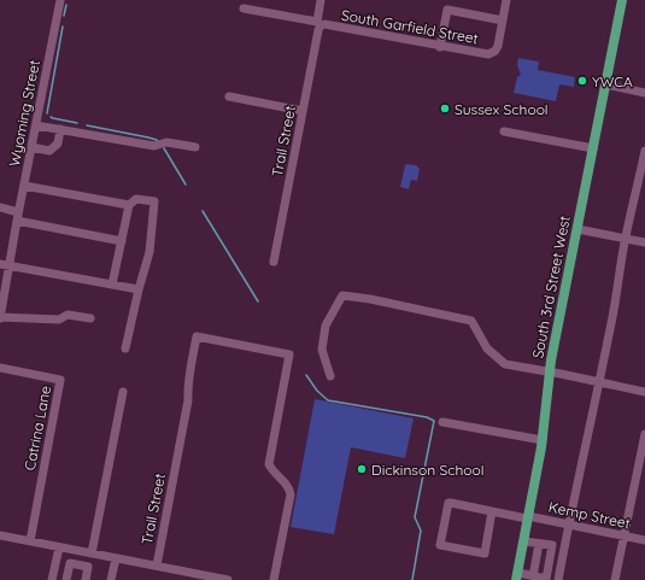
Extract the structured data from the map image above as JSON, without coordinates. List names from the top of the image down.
{
  "streets": {
    "main road": ["South 3rd Street West"],
    "street": [
      "South Garfield Street",
      "Wyoming Street",
      "Trail Street",
      "Catrina Lane",
      "Kemp Street"
    ]
  },
  "crossings": [
    ["South Garfield Street", "Trail Street"],
    ["South 3rd Street West", "Kemp Street"]
  ],
  "places": ["YWCA", "Sussex School", "Dickinson School"]
}
